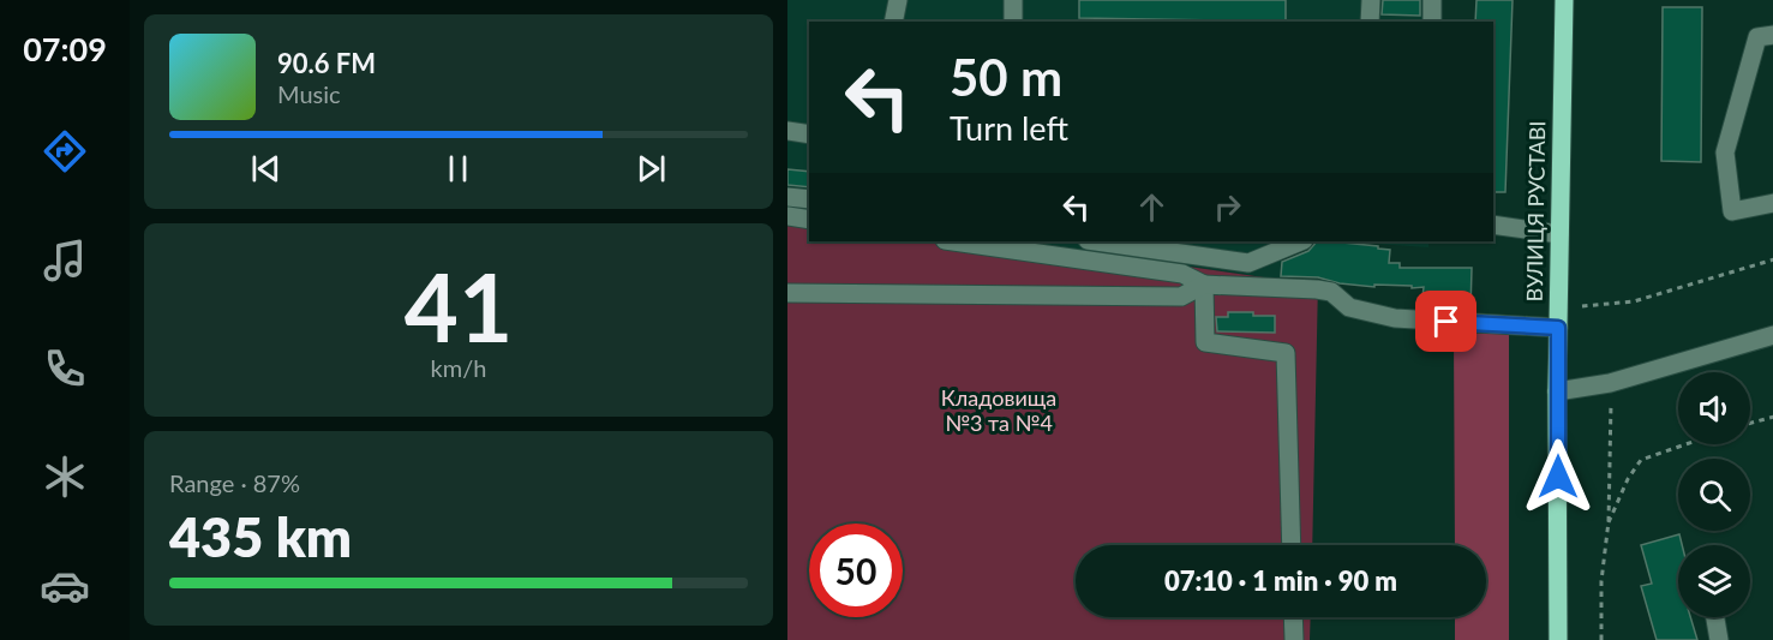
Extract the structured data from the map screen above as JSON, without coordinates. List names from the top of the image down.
{
  "streets": {
    "main road": ["ВУЛИЦЯ РУСТАВІ"]
  },
  "parks": ["Кладовища №3 та №4"],
  "page": {
    "tabs": "07:09",
    "turn": ["50 m", "Turn left"],
    "song": ["90.6 FM", "Music"],
    "tile": [
      ["41", "km/h"],
      ["Range · 87%", "435 km"]
    ],
    "limit": "50",
    "trip": "07:10 · 1 min · 90 m"
  }
}
